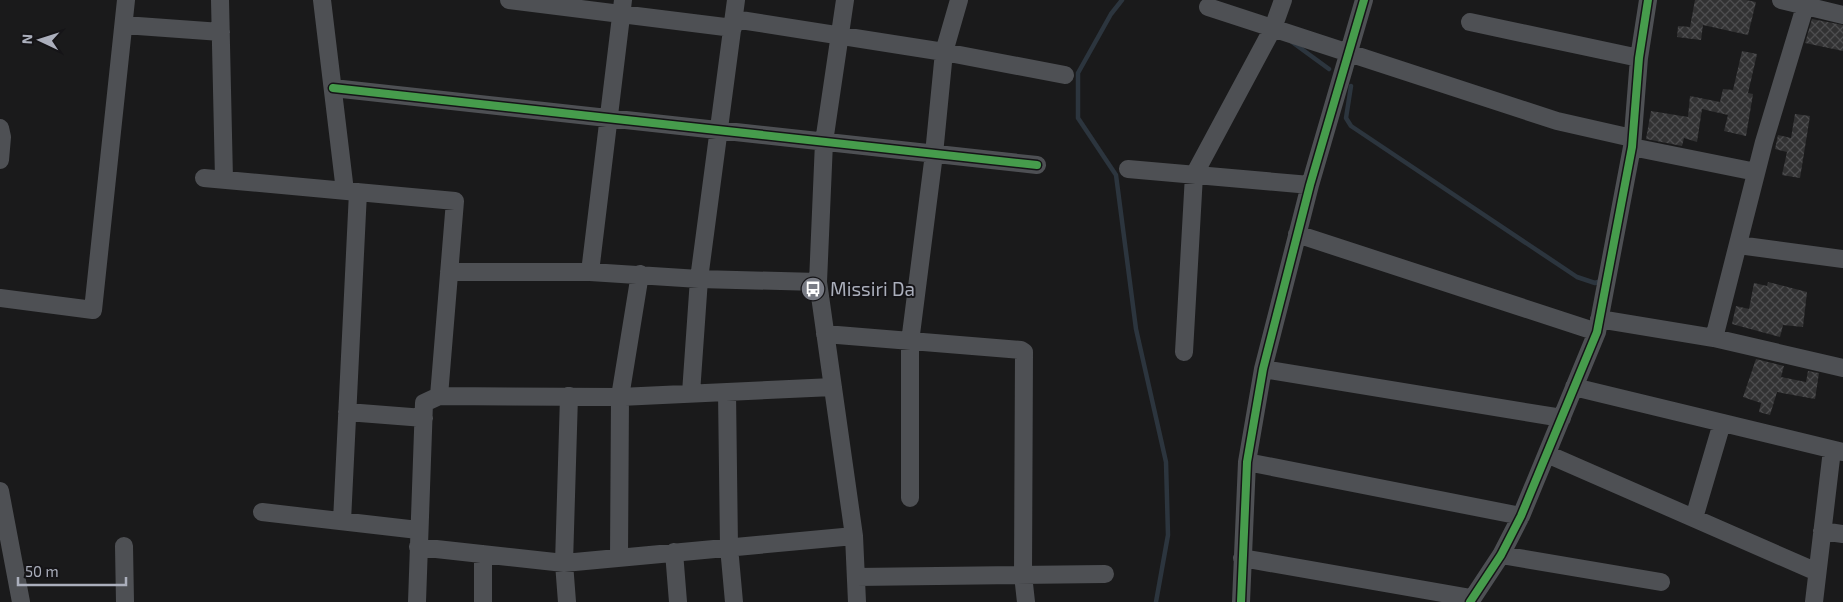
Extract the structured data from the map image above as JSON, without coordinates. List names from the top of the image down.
{
  "places": {
    "bus stop": ["Missiri Da"]
  },
  "scale_bar": "50 m",
  "north": "left"
}
